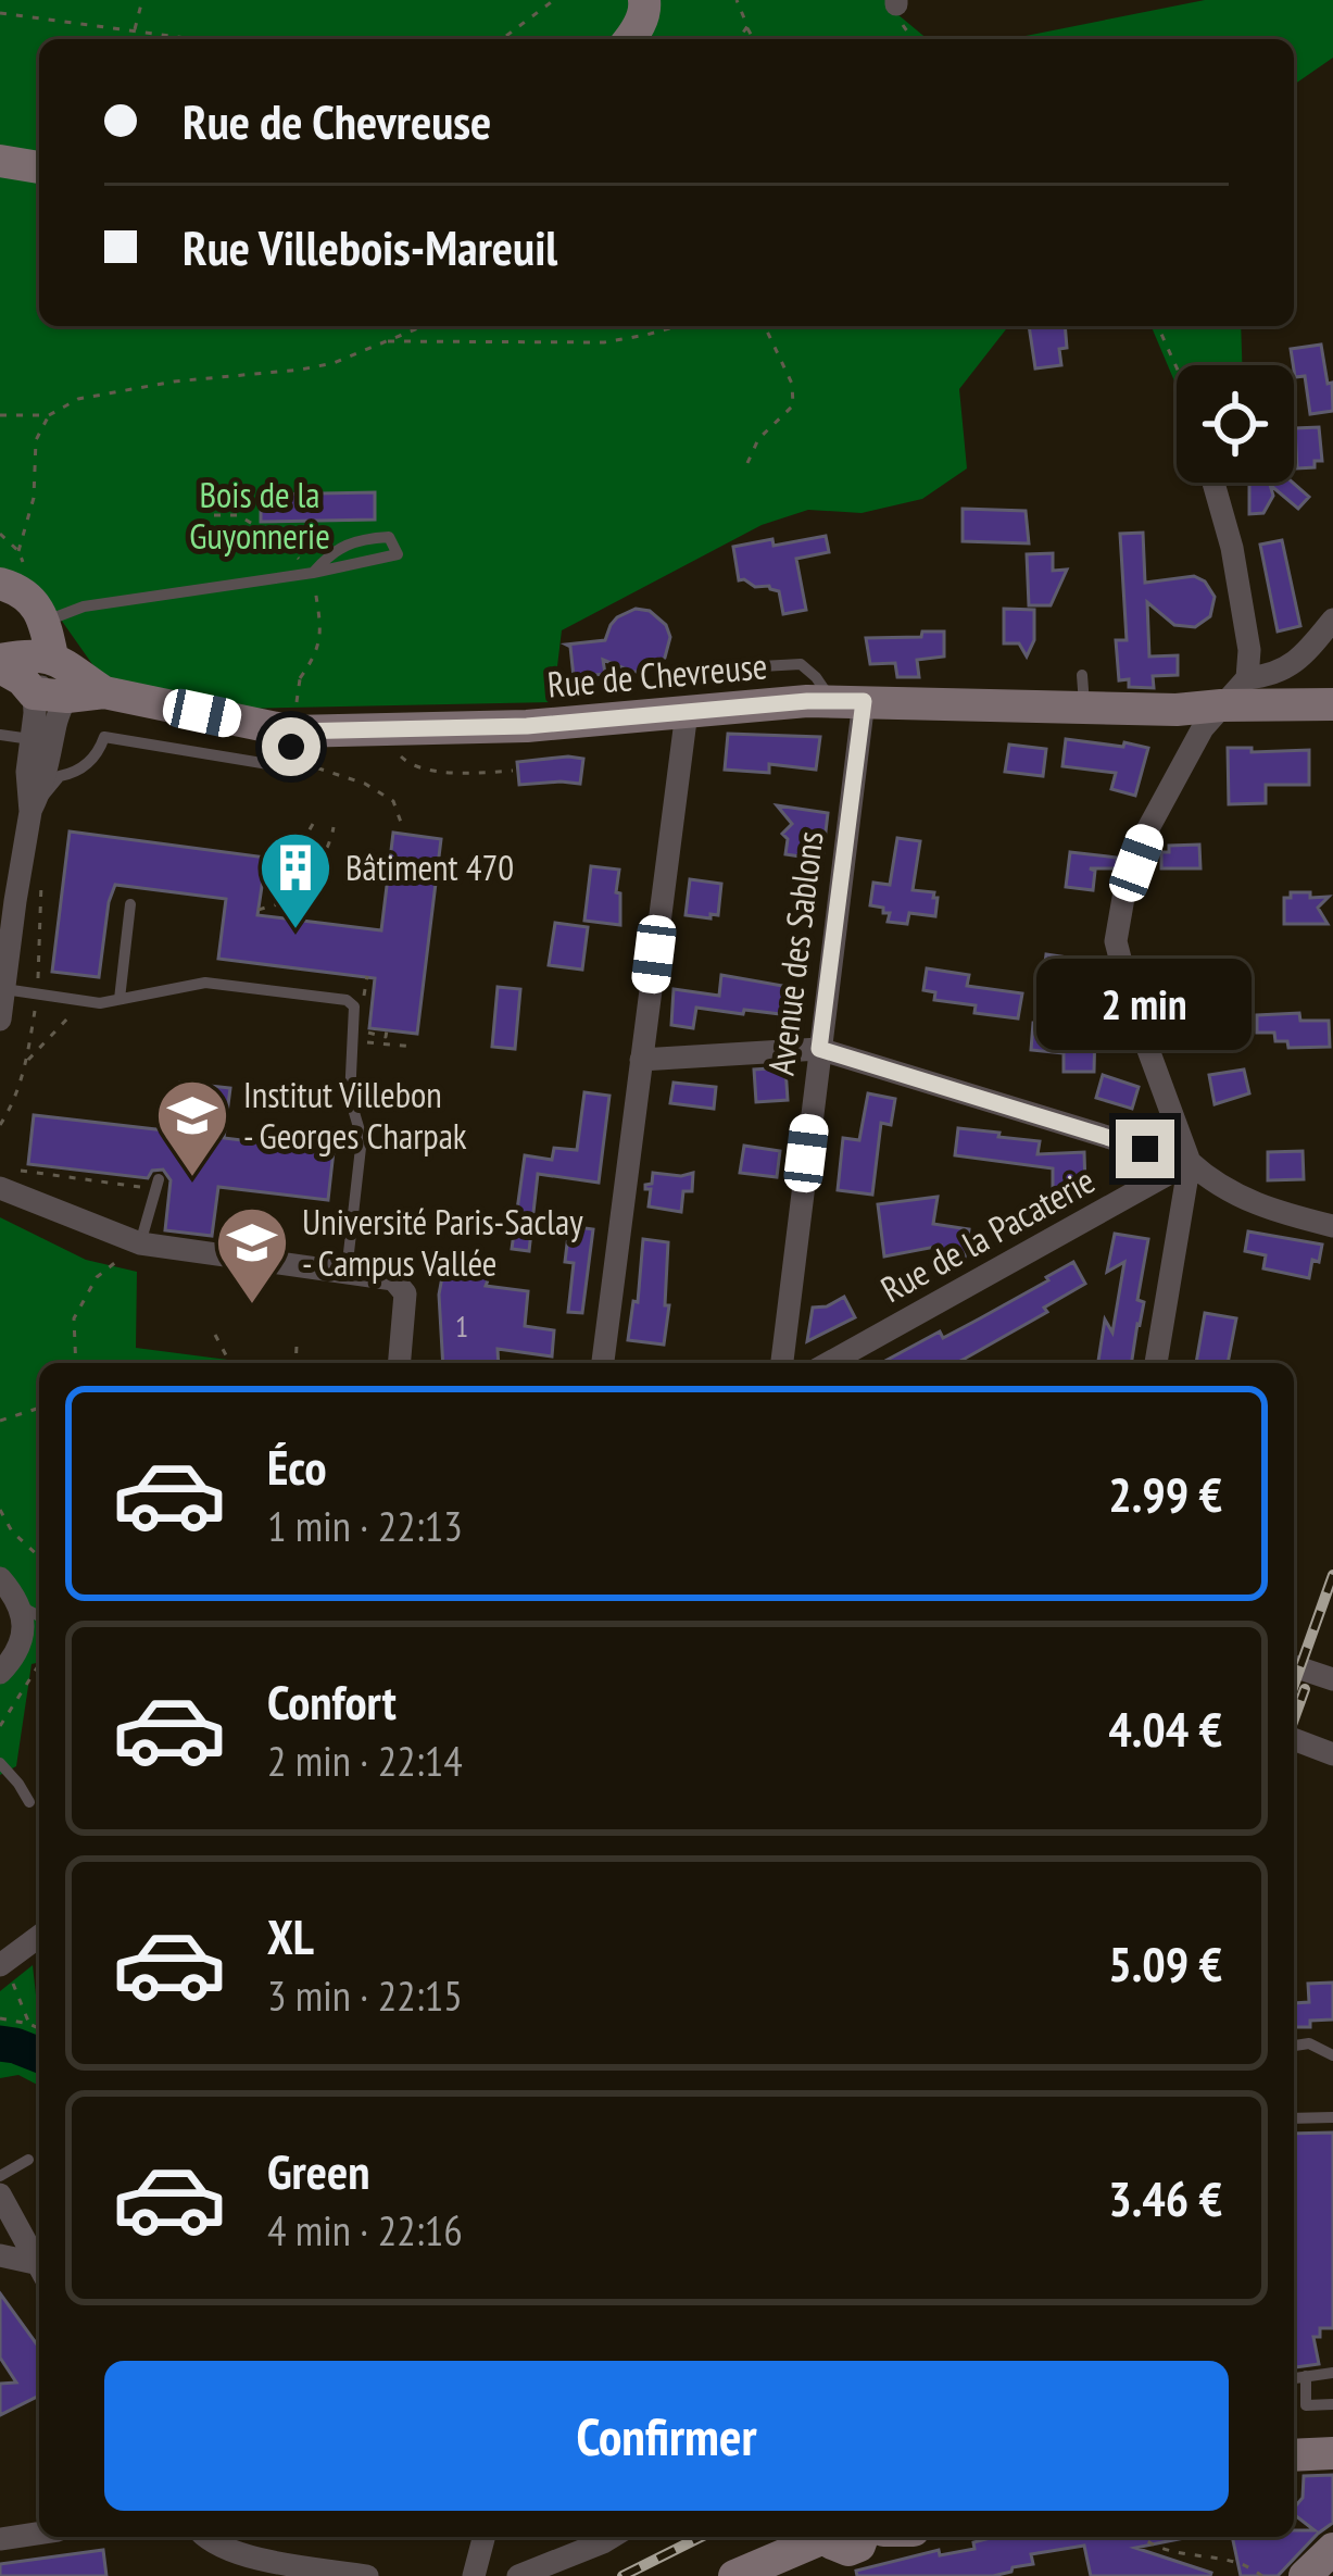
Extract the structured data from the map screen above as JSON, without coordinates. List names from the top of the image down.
{
  "streets": {
    "street": ["Rue de Chevreuse", "Avenue des Sablons", "Rue de la Pacaterie"]
  },
  "crossings": [
    ["Rue de Chevreuse", "Avenue des Sablons"]
  ],
  "parks": ["Bois de la Guyonnerie"],
  "places": {
    "building": ["Bâtiment 470"],
    "school or university": ["Institut Villebon - Georges Charpak", "Université Paris-Saclay - Campus Vallée"]
  },
  "house_numbers": ["1"],
  "page": {
    "banner": ["Rue de Chevreuse", "Rue Villebois-Mareuil"],
    "bubble": "2 min",
    "list": [
      {
        "name": "Éco",
        "note": "1 min · 22:13",
        "value": "2.99 €"
      },
      {
        "name": "Confort",
        "note": "2 min · 22:14",
        "value": "4.04 €"
      },
      {
        "name": "XL",
        "note": "3 min · 22:15",
        "value": "5.09 €"
      },
      {
        "name": "Green",
        "note": "4 min · 22:16",
        "value": "3.46 €"
      }
    ],
    "buttons": "Confirmer"
  }
}
